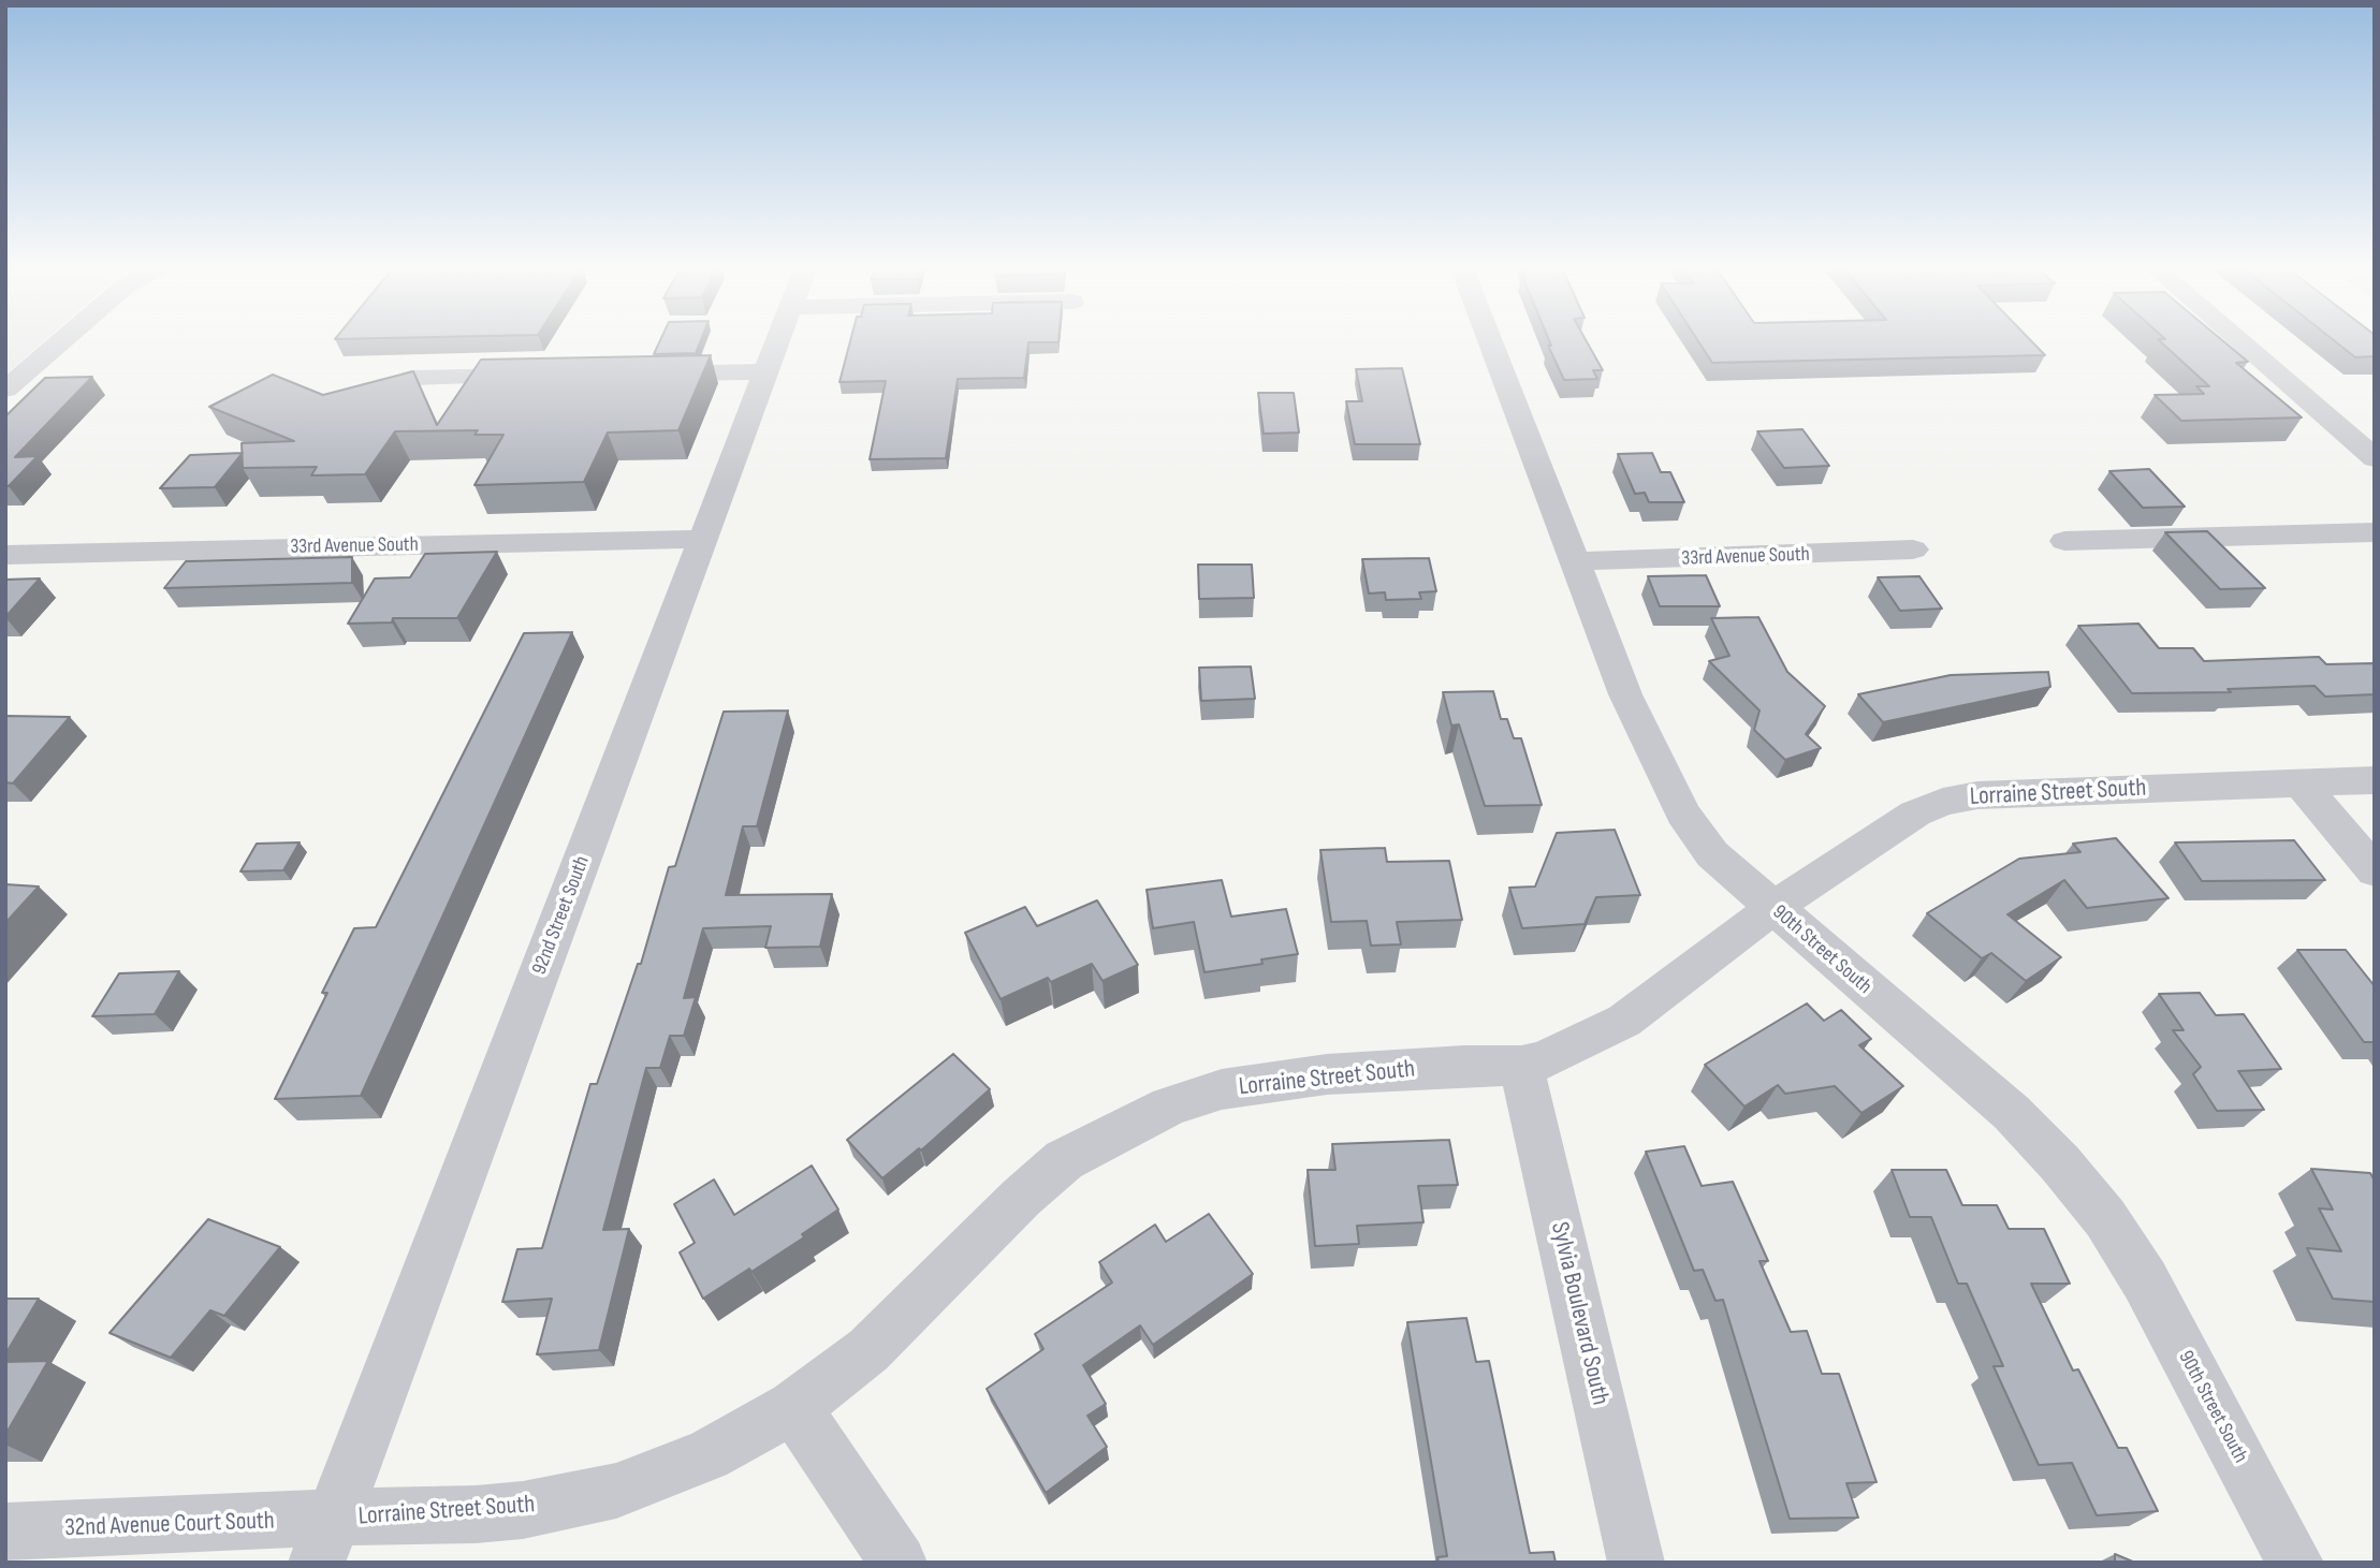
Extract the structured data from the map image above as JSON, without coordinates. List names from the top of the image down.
{
  "streets": {
    "street": [
      "33rd Avenue South",
      "Lorraine Street South",
      "92nd Street South",
      "90th Street South",
      "Sylvia Boulevard South",
      "32nd Avenue Court South"
    ]
  },
  "crossings": [
    ["33rd Avenue South", "92nd Street South"],
    ["33rd Avenue South", "90th Street South"],
    ["Lorraine Street South", "92nd Street South"],
    ["Lorraine Street South", "90th Street South"],
    ["Lorraine Street South", "Sylvia Boulevard South"],
    ["Lorraine Street South", "32nd Avenue Court South"],
    ["92nd Street South", "32nd Avenue Court South"]
  ]
}
